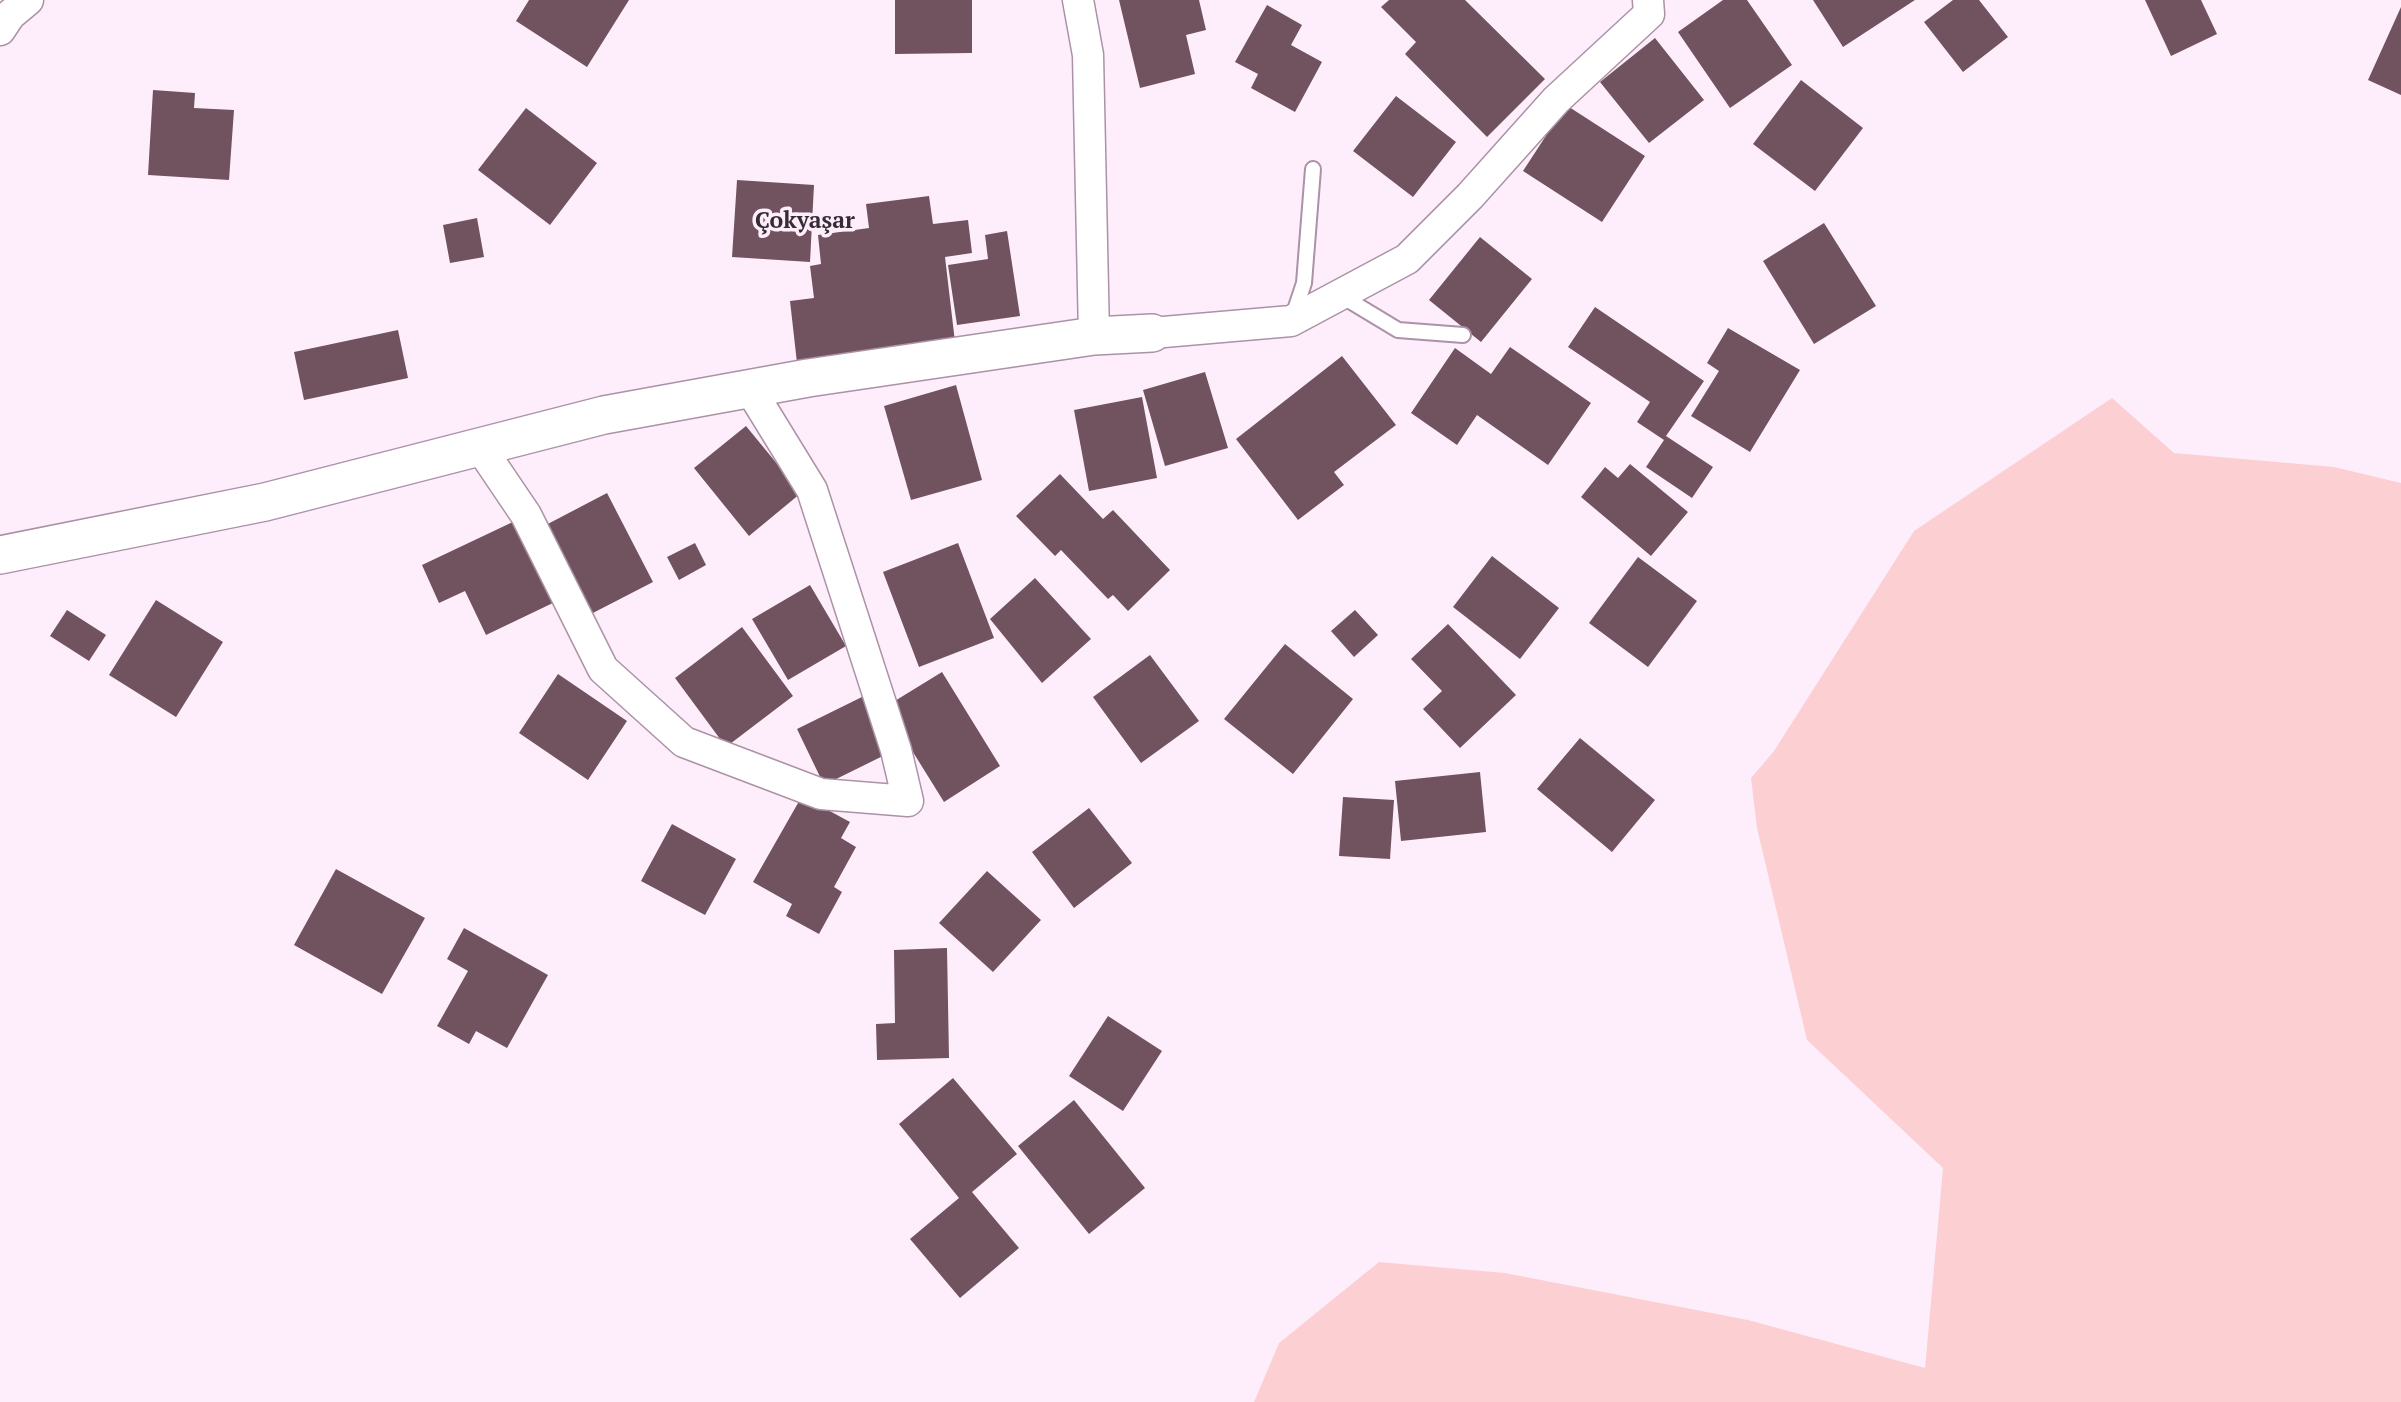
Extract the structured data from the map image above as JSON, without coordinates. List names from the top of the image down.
{
  "districts": ["Çokyaşar"]
}
